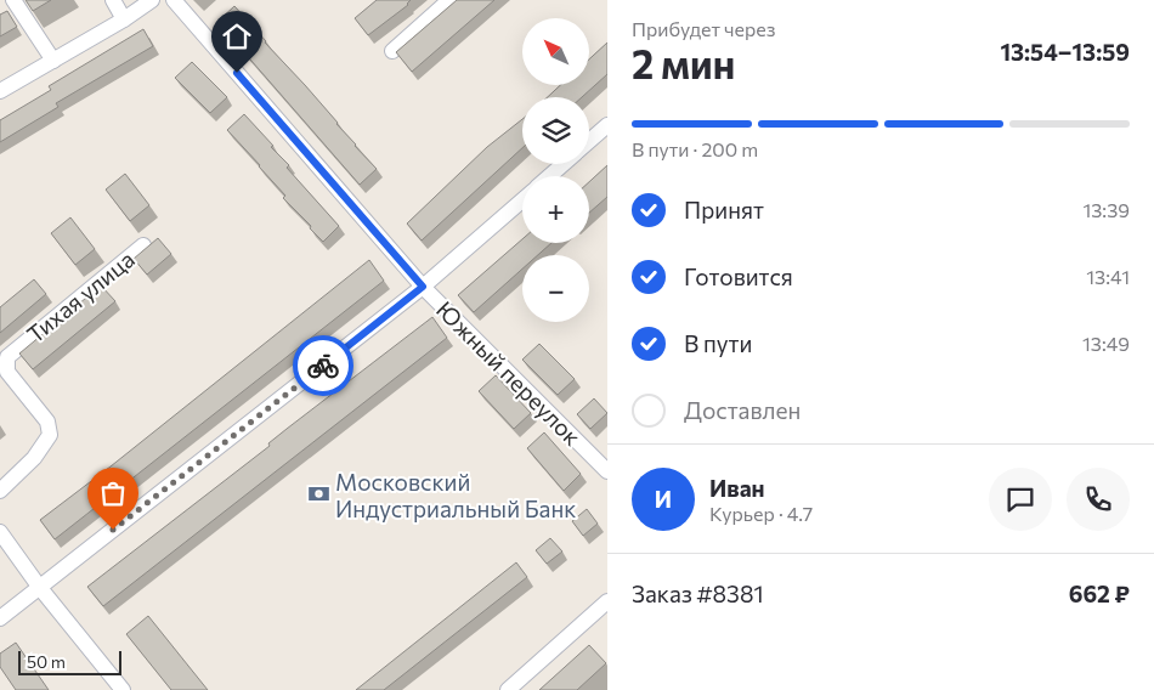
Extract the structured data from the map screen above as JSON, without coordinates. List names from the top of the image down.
{
  "streets": {
    "street": ["Тихая улица", "Южный переулок"]
  },
  "places": {
    "bank": ["Московский Индустриальный Банк"]
  },
  "scale_bar": "50 m",
  "north": "top left",
  "page": {
    "heading": ["2 мин", "Прибудет через", "13:54–13:59"],
    "panel": [
      "Иван",
      "Курьер · 4.7",
      "Заказ #8381",
      "662 ₽"
    ],
    "map_buttons": ["+", "−"],
    "bar": "В пути · 200 m",
    "list": [
      ["Принят", "13:39"],
      ["Готовится", "13:41"],
      ["В пути", "13:49"],
      "Доставлен"
    ],
    "round": "И",
    "scale": "50 m"
  }
}
